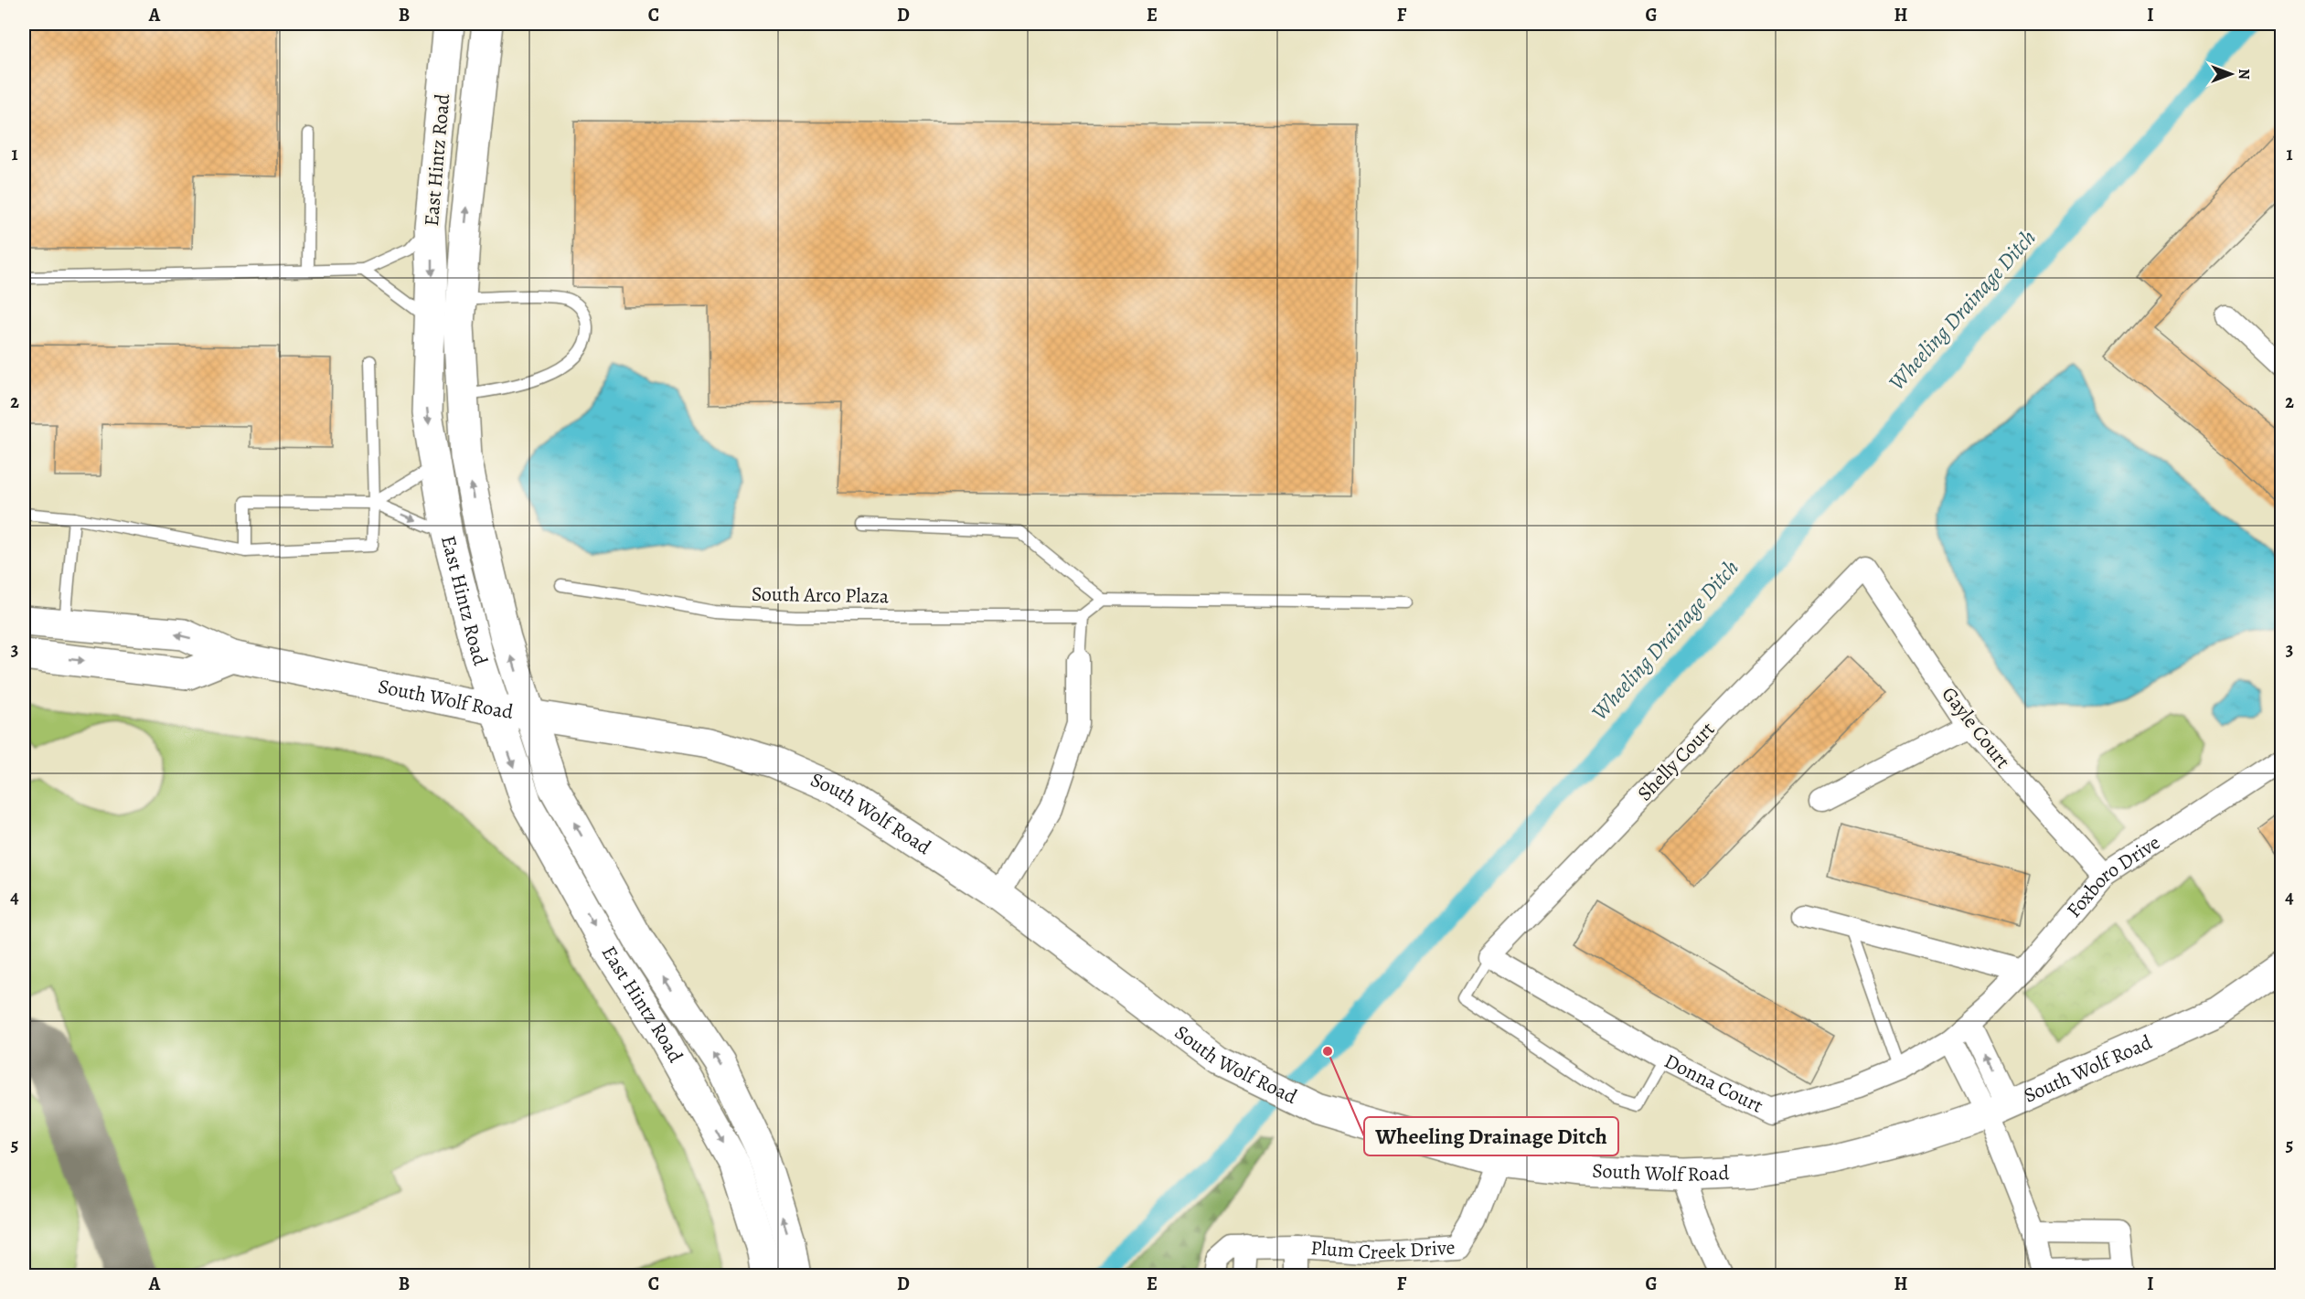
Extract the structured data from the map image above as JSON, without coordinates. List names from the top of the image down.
{
  "streets": {
    "main road": ["East Hintz Road", "South Wolf Road"],
    "street": [
      "Gayle Court",
      "Shelly Court",
      "Foxboro Drive",
      "Donna Court",
      "Plum Creek Drive"
    ],
    "lane": ["South Arco Plaza"]
  },
  "crossings": [
    ["East Hintz Road", "South Wolf Road"],
    ["South Wolf Road", "Plum Creek Drive"],
    ["Gayle Court", "Shelly Court"],
    ["Gayle Court", "Foxboro Drive"],
    ["Shelly Court", "Donna Court"],
    ["Foxboro Drive", "Donna Court"]
  ],
  "water": ["Wheeling Drainage Ditch"],
  "places": ["Wheeling Drainage Ditch"],
  "north": "right",
  "grid": {
    "columns": [
      "A",
      "B",
      "C",
      "D",
      "E",
      "F",
      "G",
      "H",
      "I"
    ],
    "rows": [
      "1",
      "2",
      "3",
      "4",
      "5"
    ]
  }
}
